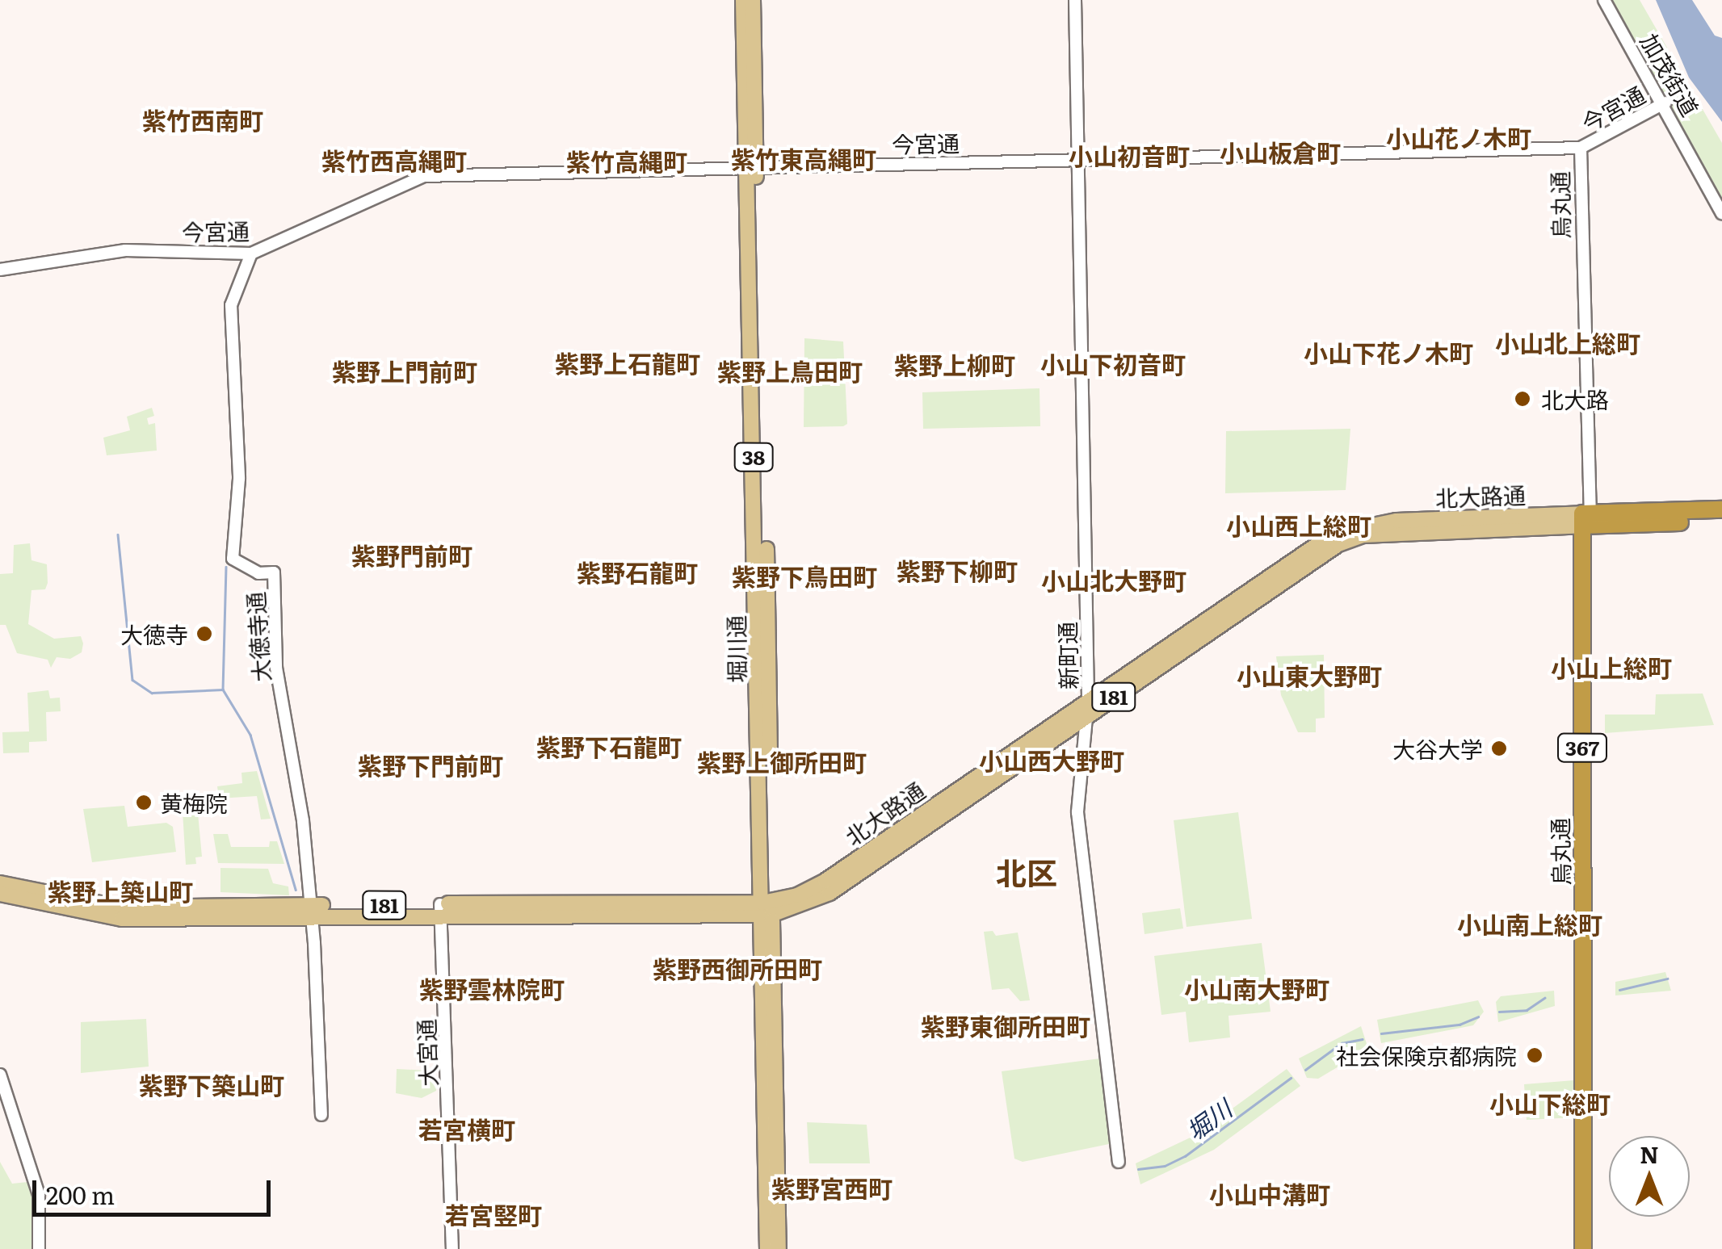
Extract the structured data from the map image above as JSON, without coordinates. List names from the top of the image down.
{
  "streets": {
    "highway": ["烏丸通", "北大路通", "367"],
    "main road": ["38", "堀川通", "181"],
    "street": [
      "加茂街道",
      "今宮通",
      "大徳寺通",
      "新町通",
      "大宮通"
    ]
  },
  "crossings": [
    ["加茂街道", "今宮通"],
    ["今宮通", "烏丸通"],
    ["今宮通", "大徳寺通"],
    ["今宮通", "堀川通"],
    ["今宮通", "新町通"],
    ["烏丸通", "北大路通"],
    ["北大路通", "大徳寺通"],
    ["北大路通", "堀川通"],
    ["北大路通", "新町通"],
    ["北大路通", "大宮通"]
  ],
  "districts": [
    "紫竹西南町",
    "小山花ノ木町",
    "小山板倉町",
    "小山初音町",
    "紫竹東高縄町",
    "紫竹西高縄町",
    "紫竹高縄町",
    "小山北上総町",
    "小山下花ノ木町",
    "紫野上石龍町",
    "小山下初音町",
    "紫野上柳町",
    "紫野上門前町",
    "紫野上鳥田町",
    "小山西上総町",
    "紫野門前町",
    "紫野下柳町",
    "紫野石龍町",
    "紫野下鳥田町",
    "小山北大野町",
    "小山上総町",
    "小山東大野町",
    "紫野下石龍町",
    "小山西大野町",
    "紫野上御所田町",
    "紫野下門前町",
    "北区",
    "紫野上築山町",
    "小山南上総町",
    "紫野西御所田町",
    "紫野雲林院町",
    "小山南大野町",
    "紫野東御所田町",
    "紫野下築山町",
    "小山下総町",
    "若宮横町",
    "紫野宮西町",
    "小山中溝町",
    "若宮竪町"
  ],
  "water": ["堀川"],
  "places": [
    "北大路",
    "大徳寺",
    "大谷大学",
    "黄梅院",
    "社会保険京都病院"
  ],
  "scale_bar": "200 m",
  "north": "top"
}
